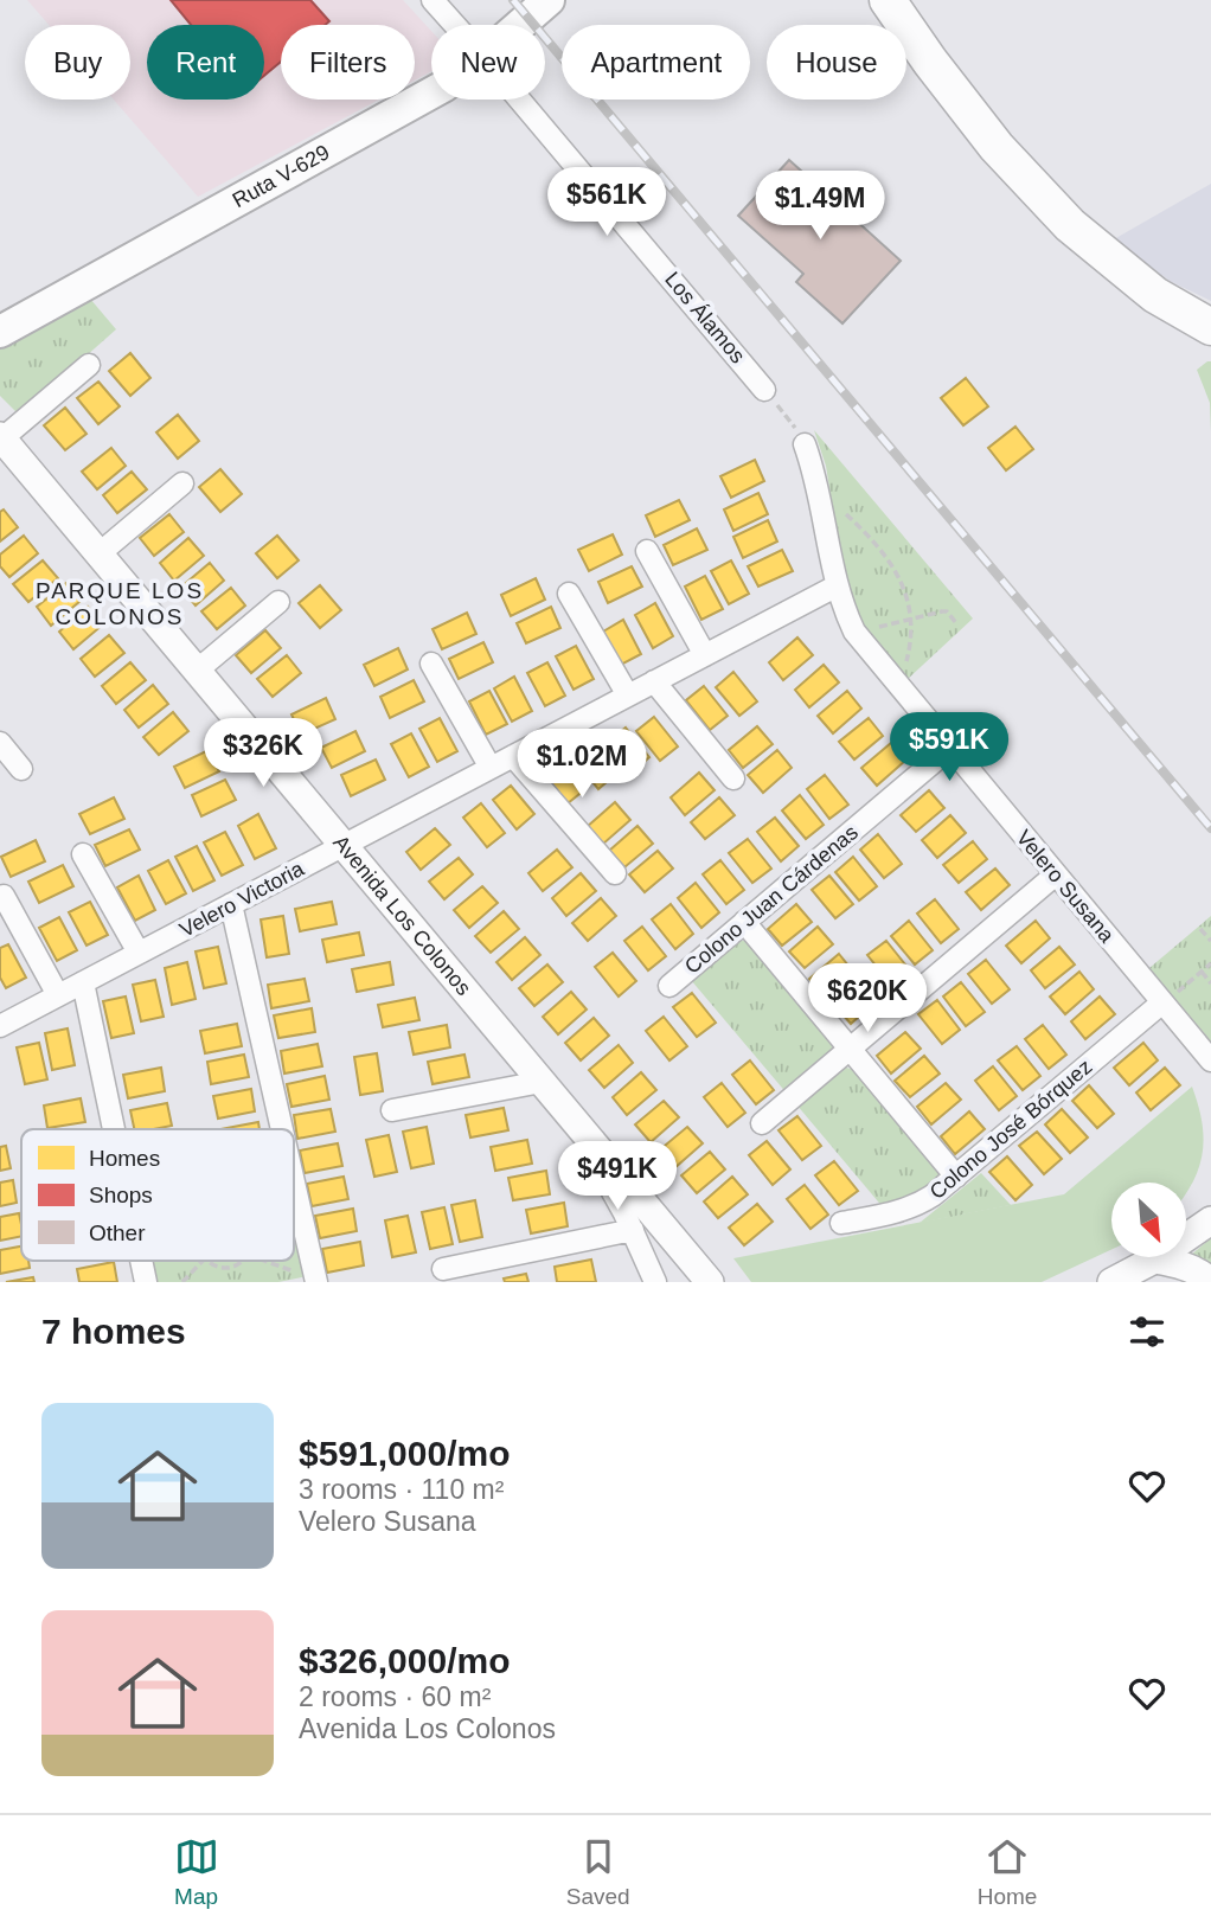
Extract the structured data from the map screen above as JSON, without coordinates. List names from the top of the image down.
{
  "streets": {
    "main road": ["Ruta V-629"],
    "street": [
      "Los Álamos",
      "Velero Susana",
      "Velero Victoria",
      "Colono Juan Cárdenas",
      "Avenida Los Colonos",
      "Colono José Bórquez"
    ]
  },
  "crossings": [
    ["Velero Susana", "Velero Victoria"],
    ["Velero Susana", "Colono Juan Cárdenas"],
    ["Velero Susana", "Colono José Bórquez"],
    ["Velero Victoria", "Avenida Los Colonos"]
  ],
  "districts": ["PARQUE LOS COLONOS"],
  "legend": ["Homes", "Shops", "Other"],
  "north": "bottom right",
  "page": {
    "chip": [
      "Buy",
      "Rent",
      "Filters",
      "New",
      "Apartment",
      "House"
    ],
    "price": [
      "$561K",
      "$1.49M",
      "$591K",
      "$326K",
      "$1.02M",
      "$620K",
      "$491K"
    ],
    "heading": "7 homes",
    "list": [
      {
        "name": "$591,000/mo",
        "note": "3 rooms · 110 m² · Velero Susana"
      },
      {
        "name": "$326,000/mo",
        "note": "2 rooms · 60 m² · Avenida Los Colonos"
      }
    ],
    "tabs": ["Map", "Saved", "Home"]
  }
}
